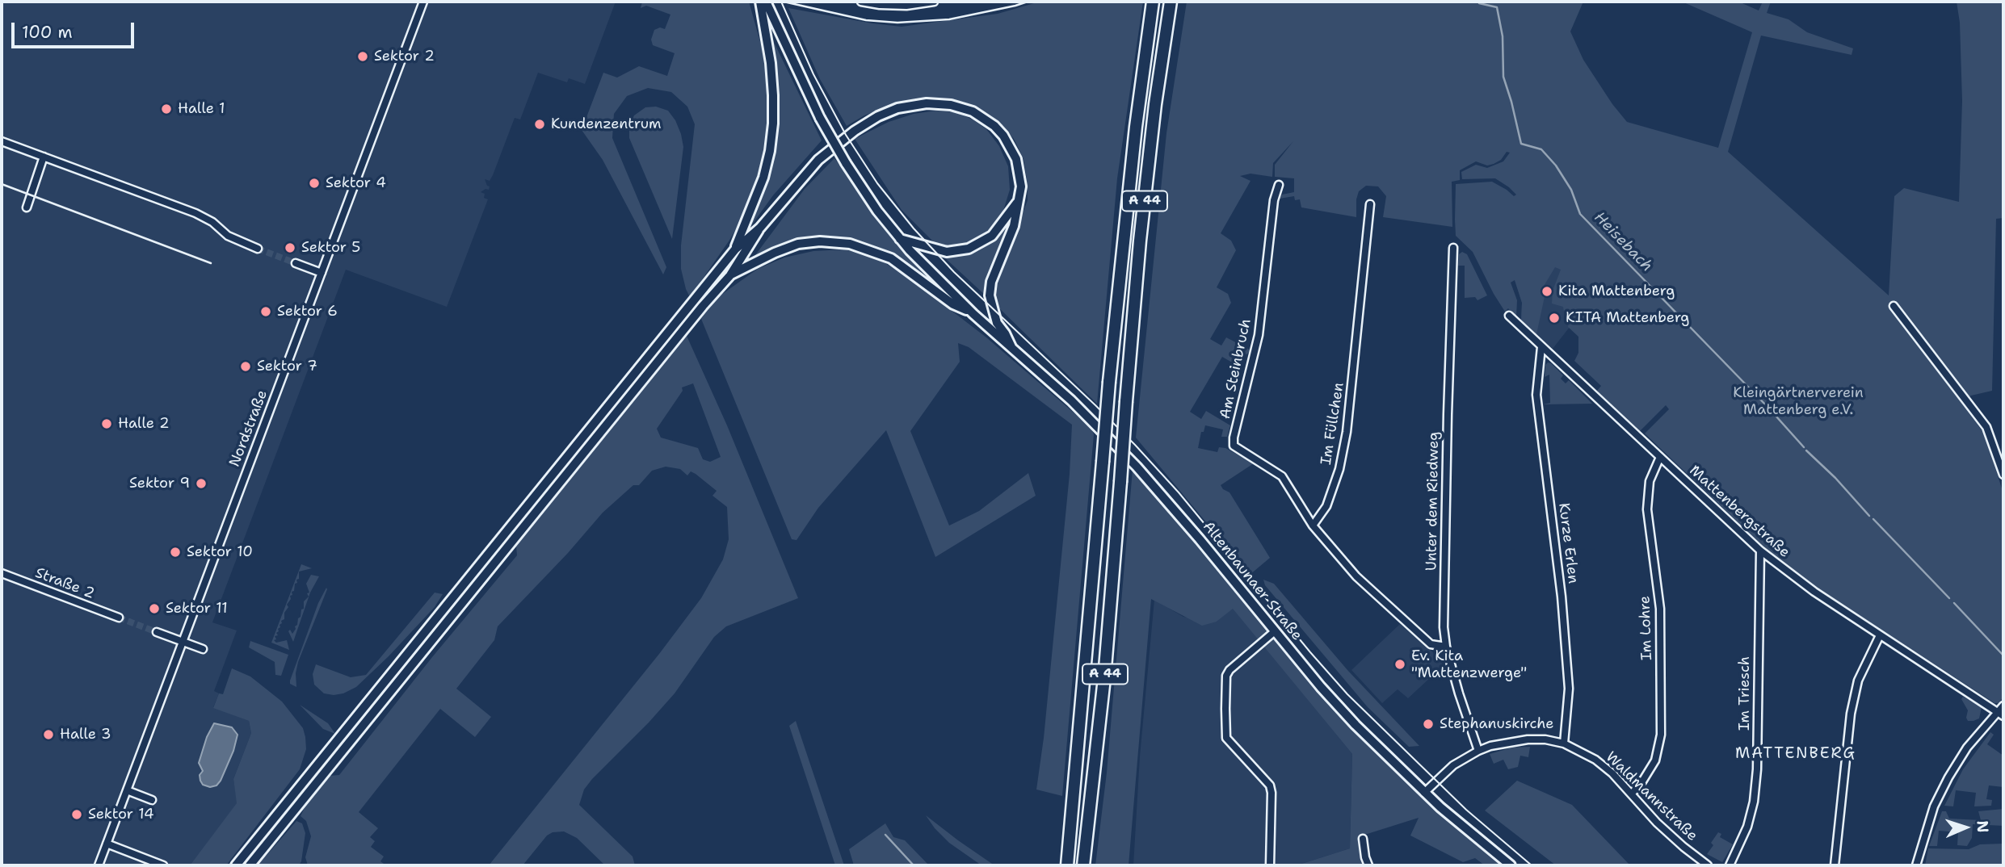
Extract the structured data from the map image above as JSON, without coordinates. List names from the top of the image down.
{
  "streets": {
    "highway": ["A 44"],
    "main road": ["Altenbaunaer Straße"],
    "street": [
      "Am Steinbruch",
      "Im Füllchen",
      "Nordstraße",
      "Unter dem Riedweg",
      "Mattenbergstraße",
      "Kurze Erlen",
      "Straße 2",
      "Im Lohre",
      "Im Triesch",
      "Waldmannstraße"
    ]
  },
  "crossings": [
    ["Am Steinbruch", "Im Füllchen"],
    ["Unter dem Riedweg", "Waldmannstraße"],
    ["Mattenbergstraße", "Kurze Erlen"],
    ["Mattenbergstraße", "Im Lohre"],
    ["Mattenbergstraße", "Im Triesch"],
    ["Kurze Erlen", "Waldmannstraße"],
    ["Altenbaunaer Straße", "Waldmannstraße"],
    ["Im Lohre", "Waldmannstraße"]
  ],
  "districts": ["MATTENBERG"],
  "water": ["Heisebach"],
  "parks": ["Kleingärtnerverein Mattenberg e.V."],
  "places": [
    "Sektor 2",
    "Halle 1",
    "Kundenzentrum",
    "Sektor 4",
    "Sektor 5",
    "Kita Mattenberg",
    "Sektor 6",
    "KITA Mattenberg",
    "Sektor 7",
    "Halle 2",
    "Sektor 9",
    "Sektor 10",
    "Sektor 11",
    "Ev. Kita \"Mattenzwerge\"",
    "Stephanuskirche",
    "Halle 3",
    "Sektor 14"
  ],
  "scale_bar": "100 m",
  "north": "right"
}
